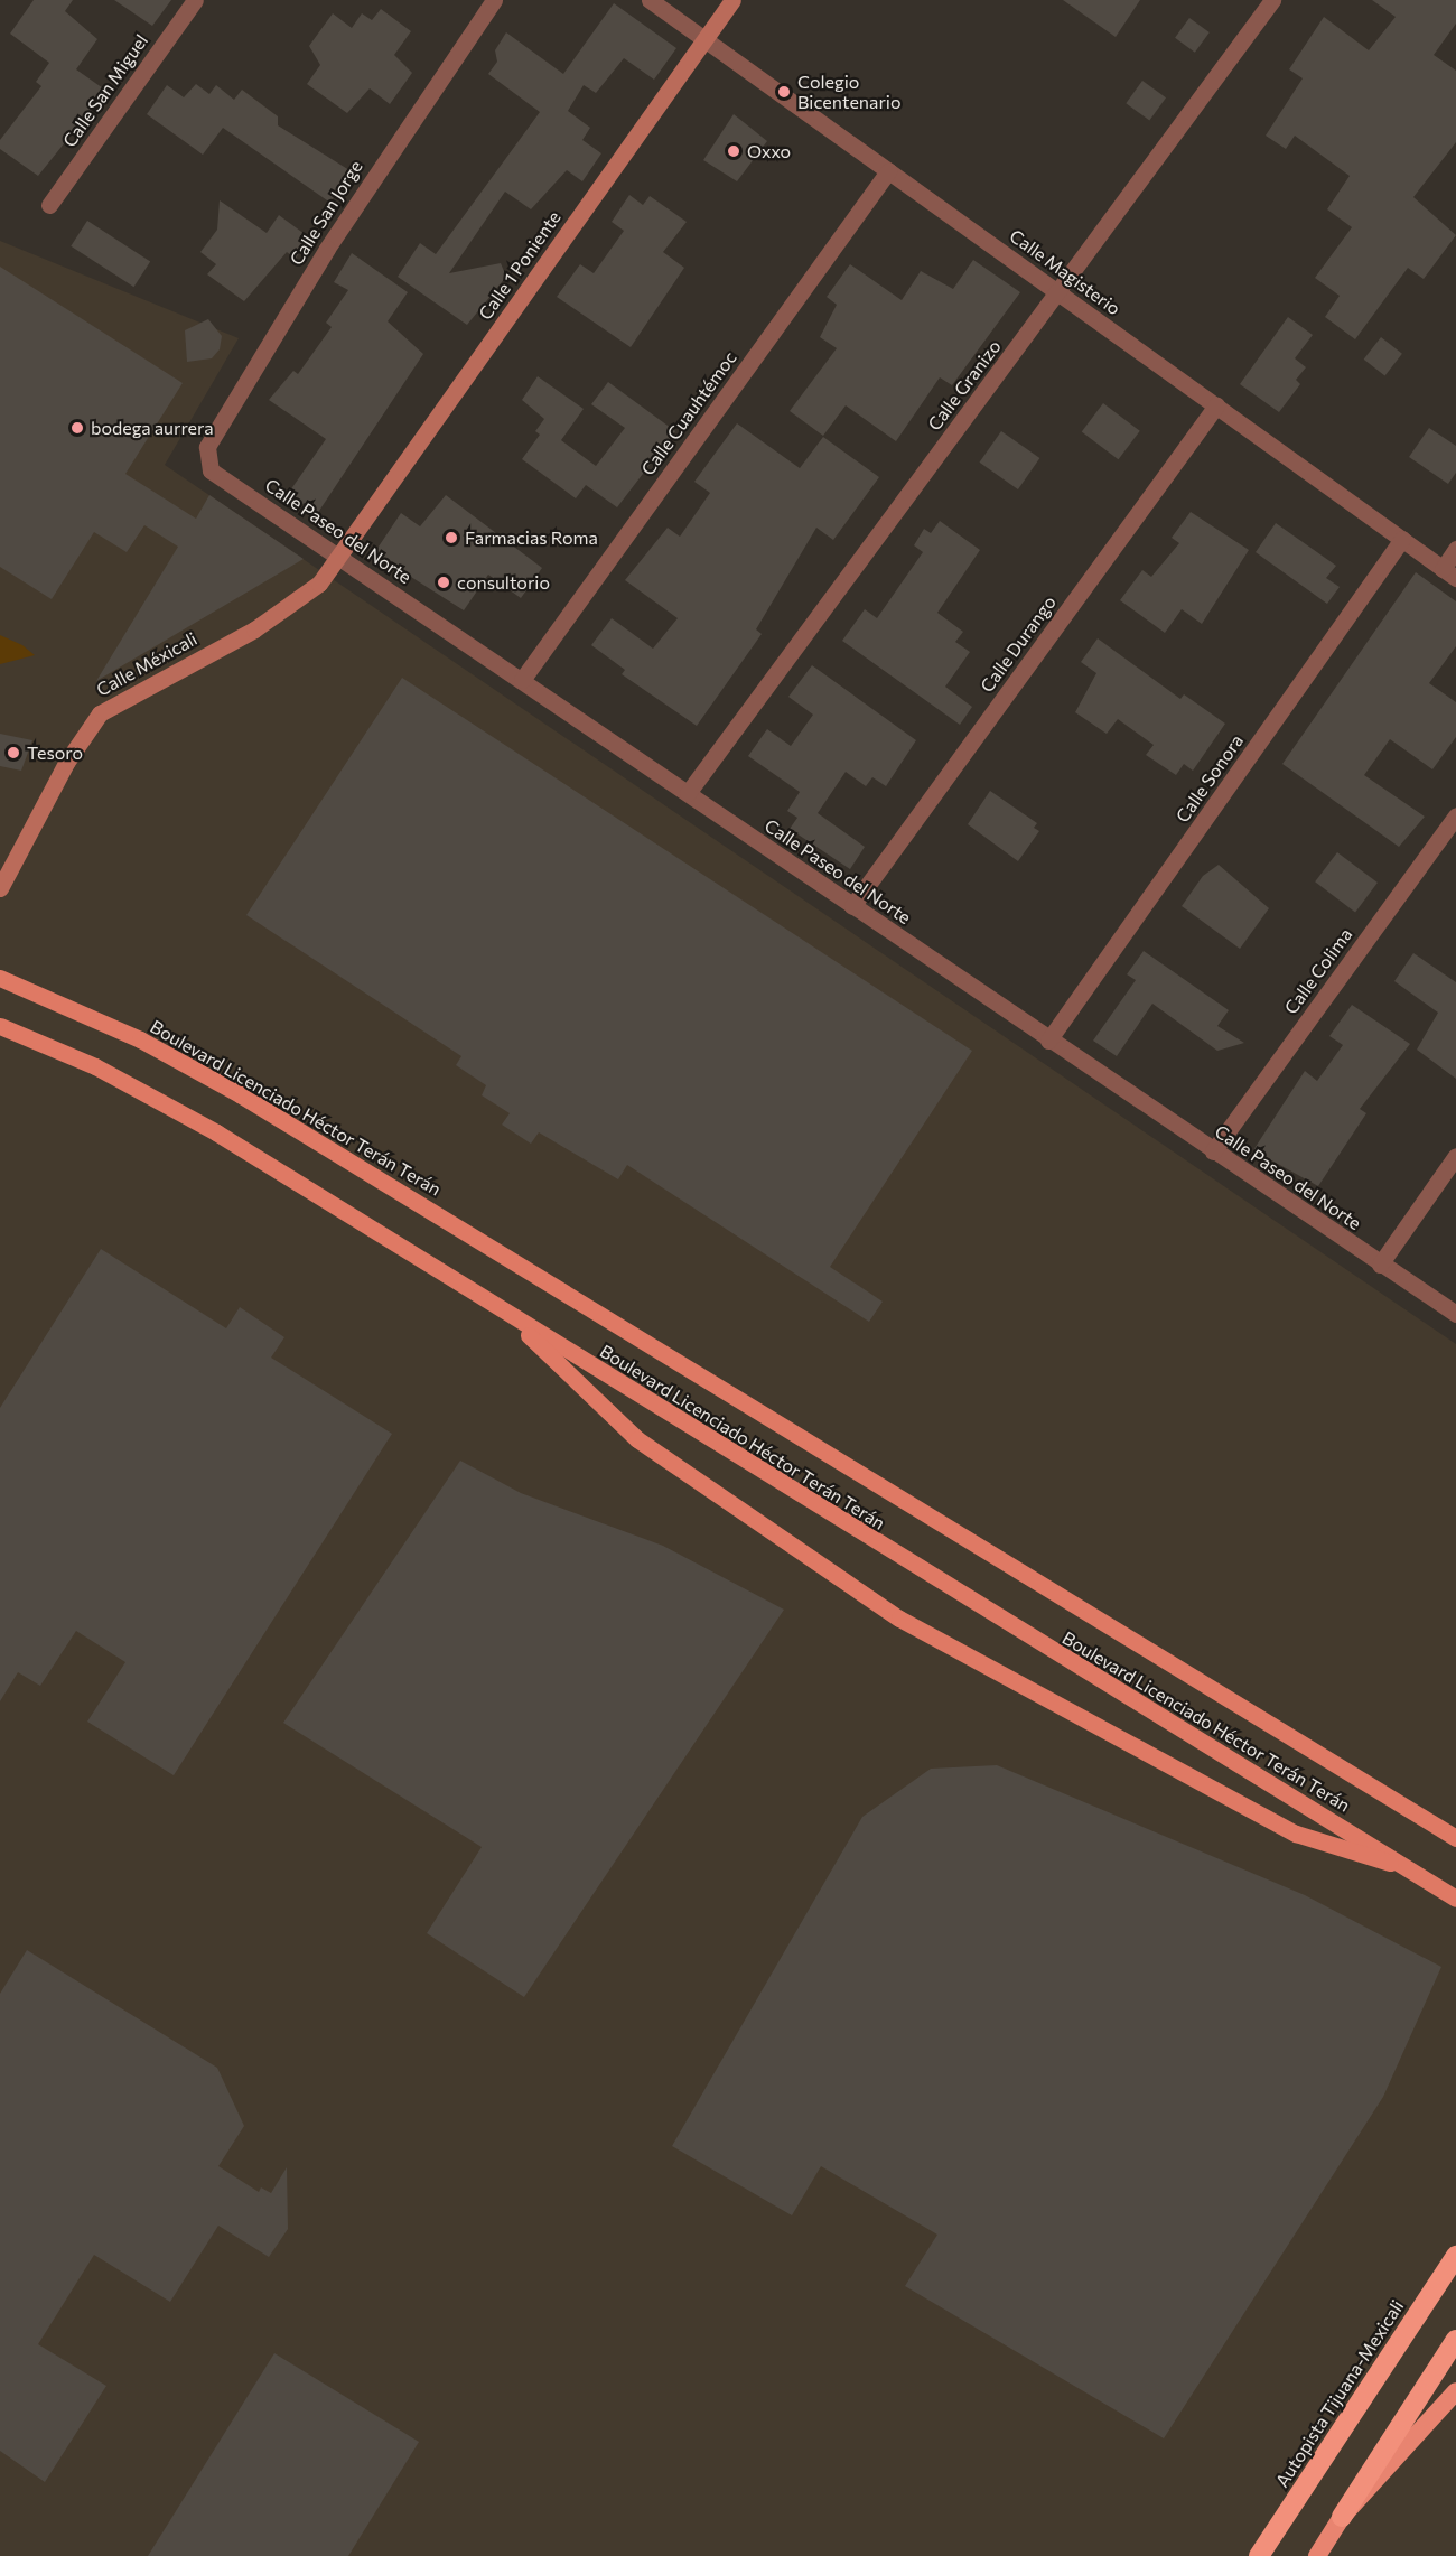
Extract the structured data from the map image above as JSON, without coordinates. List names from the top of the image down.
{
  "streets": {
    "highway": ["Autopista Tijuana-Mexicali"],
    "main road": ["Calle 1 Poniente", "Calle Méxicali", "Boulevard Licenciado Héctor Terán Terán"],
    "street": [
      "Calle San Miguel",
      "Calle San Jorge",
      "Calle Magisterio",
      "Calle Granizo",
      "Calle Cuauhtémoc",
      "Calle Paseo del Norte",
      "Calle Durango",
      "Calle Sonora",
      "Calle Colima"
    ]
  },
  "crossings": [
    ["Calle San Jorge", "Calle Paseo del Norte"],
    ["Calle 1 Poniente", "Calle Magisterio"],
    ["Calle 1 Poniente", "Calle Paseo del Norte"],
    ["Calle 1 Poniente", "Calle Méxicali"],
    ["Calle Magisterio", "Calle Granizo"],
    ["Calle Magisterio", "Calle Cuauhtémoc"],
    ["Calle Magisterio", "Calle Durango"],
    ["Calle Magisterio", "Calle Sonora"],
    ["Calle Granizo", "Calle Paseo del Norte"],
    ["Calle Cuauhtémoc", "Calle Paseo del Norte"],
    ["Calle Paseo del Norte", "Calle Durango"],
    ["Calle Paseo del Norte", "Calle Méxicali"],
    ["Calle Paseo del Norte", "Calle Sonora"],
    ["Calle Paseo del Norte", "Calle Colima"]
  ],
  "places": [
    "Colegio Bicentenario",
    "Oxxo",
    "bodega aurrera",
    "Farmacias Roma",
    "consultorio",
    "Tesoro"
  ]
}
